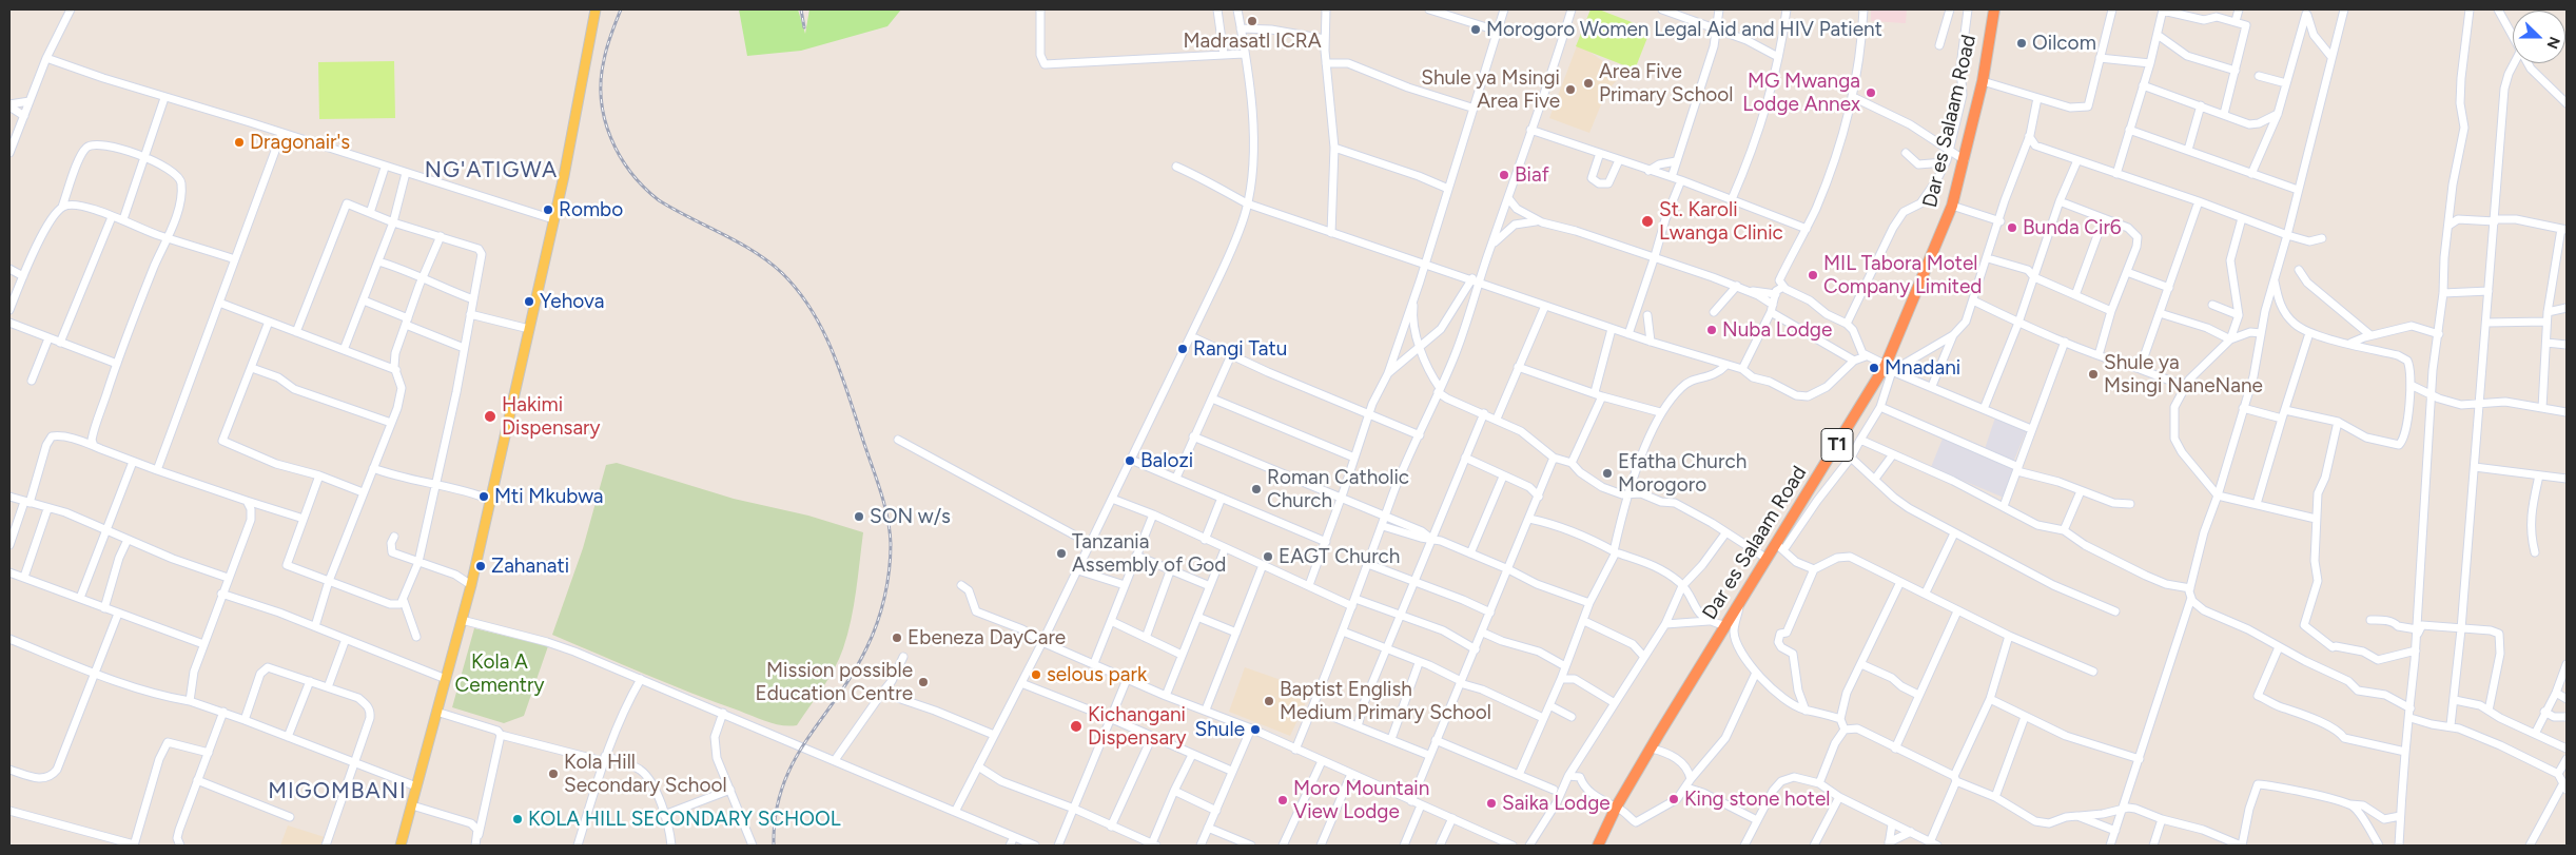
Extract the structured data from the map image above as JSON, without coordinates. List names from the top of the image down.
{
  "streets": {
    "highway": ["Dar es Salaam Road", "T1"]
  },
  "districts": ["NG'ATIGWA", "MIGOMBANI"],
  "parks": ["Kola A Cementry"],
  "places": [
    "Madrasatl ICRA",
    "Morogoro Women Legal Aid and HIV Patient",
    "Oilcom",
    "Area Five Primary School",
    "Shule ya Msingi Area Five",
    "MG Mwanga Lodge Annex",
    "Dragonair's",
    "Biaf",
    "Rombo",
    "St. Karoli Lwanga Clinic",
    "Bunda Cir6",
    "MIL Tabora Motel Company Limited",
    "Yehova",
    "Nuba Lodge",
    "Rangi Tatu",
    "Mnadani",
    "Shule ya Msingi NaneNane",
    "Hakimi Dispensary",
    "Balozi",
    "Efatha Church Morogoro",
    "Roman Catholic Church",
    "Mti Mkubwa",
    "SON w/s",
    "Tanzania Assembly of God",
    "EAGT Church",
    "Zahanati",
    "Ebeneza DayCare",
    "selous park",
    "Mission possible Education Centre",
    "Baptist English Medium Primary School",
    "Kichangani Dispensary",
    "Shule",
    "Kola Hill Secondary School",
    "King stone hotel",
    "Moro Mountain View Lodge",
    "Saika Lodge",
    "KOLA HILL SECONDARY SCHOOL"
  ],
  "north": "right"
}
